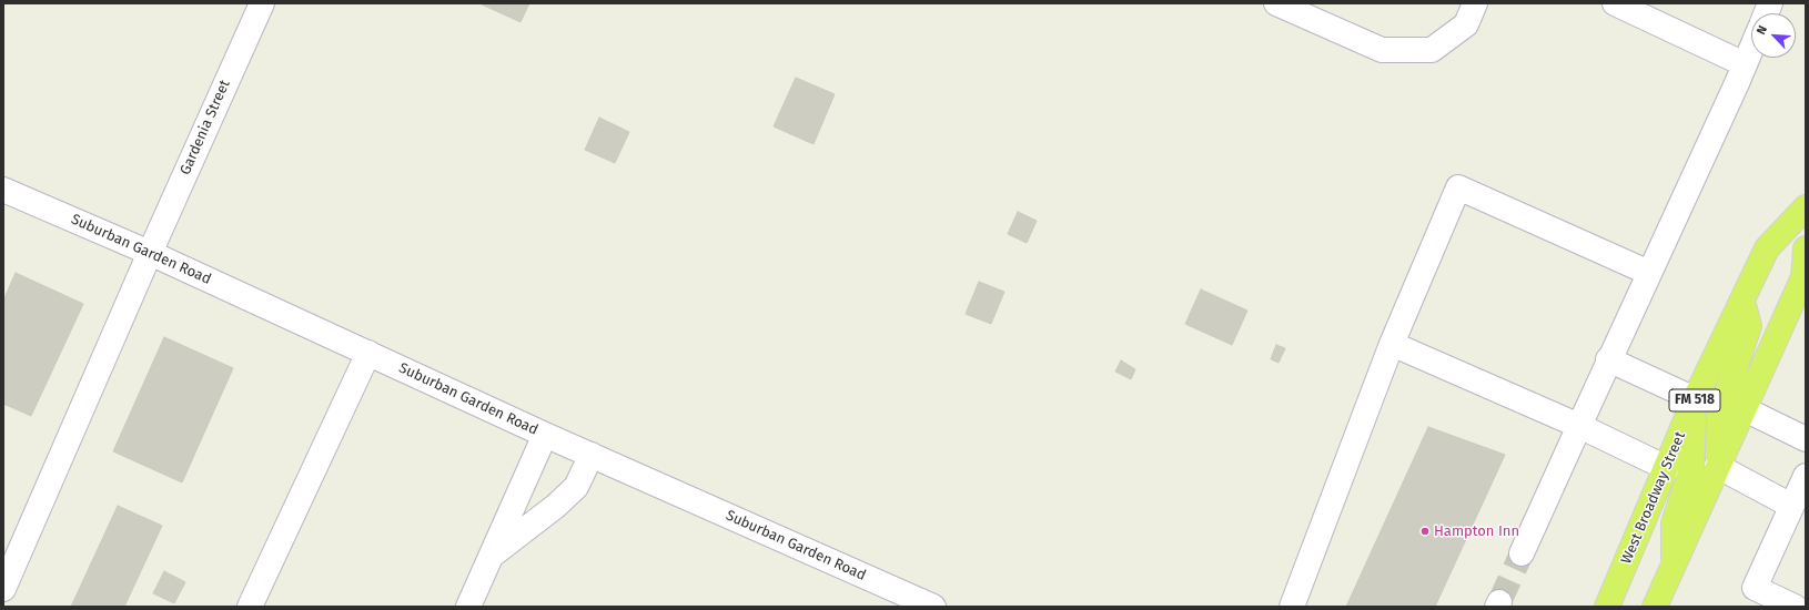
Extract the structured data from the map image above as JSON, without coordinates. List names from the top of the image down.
{
  "streets": {
    "main road": ["FM 518", "West Broadway Street"],
    "street": ["Gardenia Street", "Suburban Garden Road"]
  },
  "crossings": [
    ["Gardenia Street", "Suburban Garden Road"]
  ],
  "places": ["Hampton Inn"],
  "north": "top left"
}
